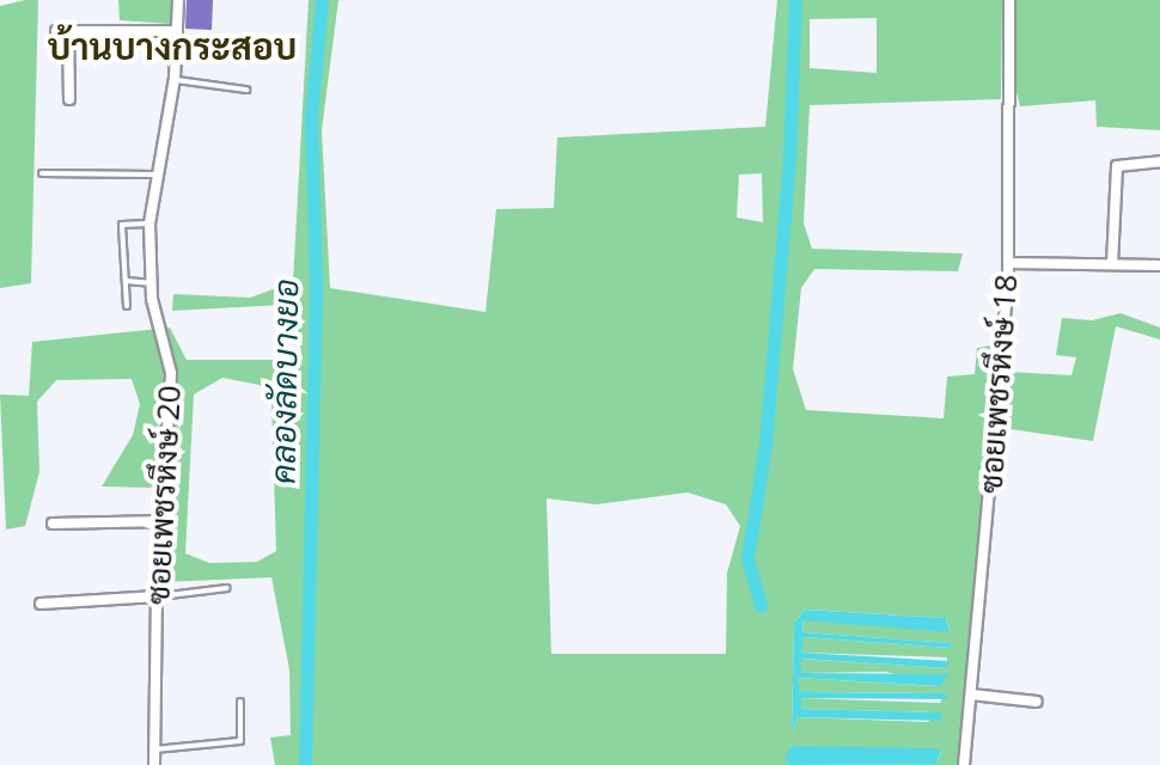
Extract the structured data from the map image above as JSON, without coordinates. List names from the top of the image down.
{
  "streets": {
    "street": ["ซอยเพชรหึงษ์ 18", "ซอยเพชรหึงษ์ 20"]
  },
  "districts": ["บ้านบางกระสอบ"],
  "water": ["คลองลัดบางยอ"]
}
